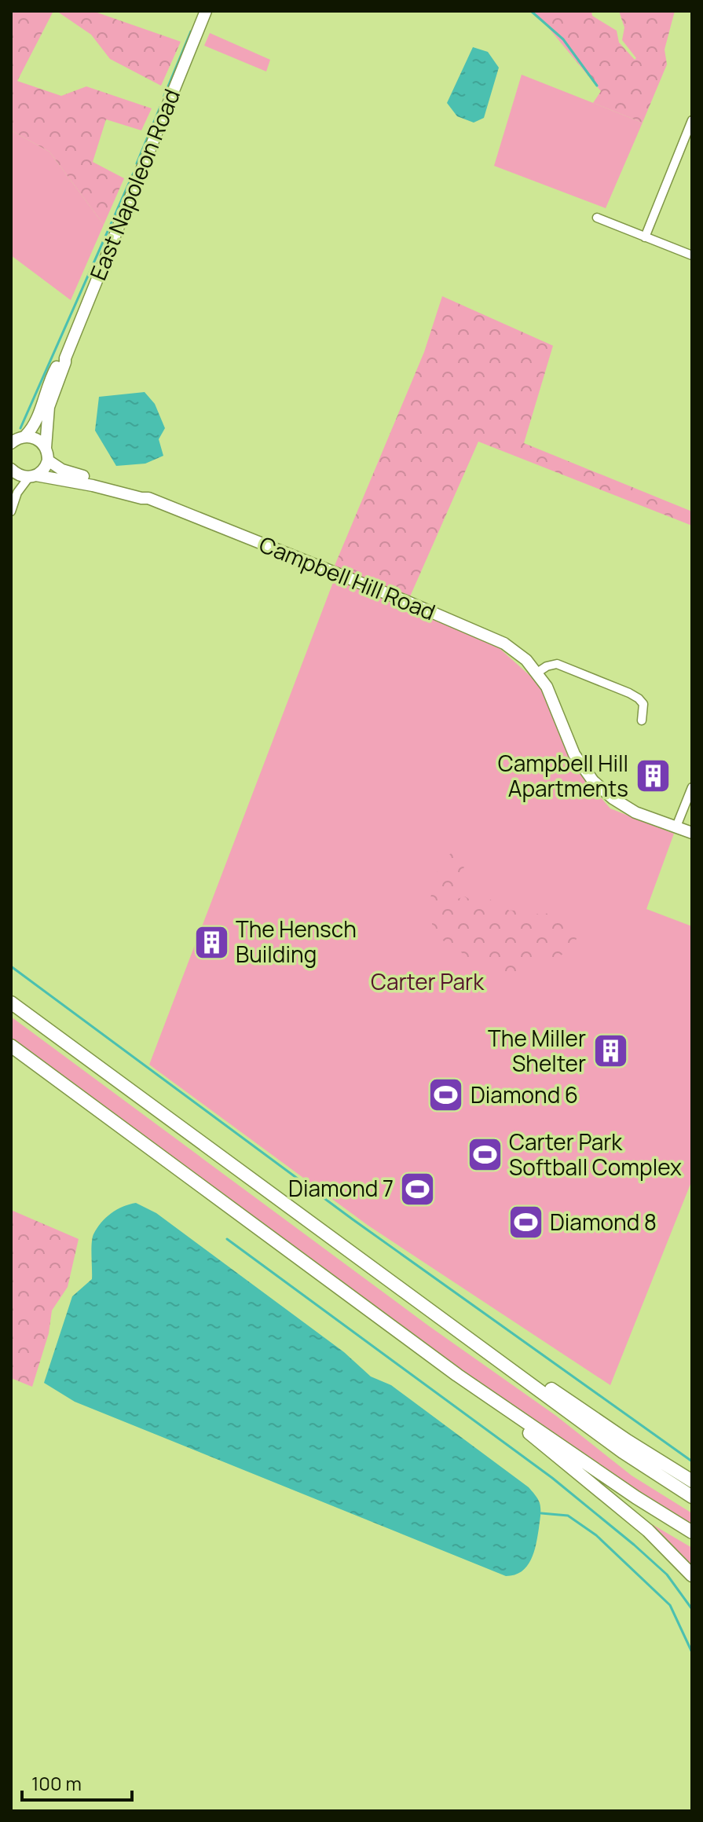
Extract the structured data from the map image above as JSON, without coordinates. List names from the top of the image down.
{
  "streets": {
    "main road": ["East Napoleon Road", "Campbell Hill Road"]
  },
  "crossings": [
    ["East Napoleon Road", "Campbell Hill Road"]
  ],
  "parks": ["Carter Park"],
  "places": {
    "building": ["Campbell Hill Apartments", "The Hensch Building", "The Miller Shelter"],
    "sports": [
      "Diamond 6",
      "Carter Park Softball Complex",
      "Diamond 7",
      "Diamond 8"
    ]
  },
  "scale_bar": "100 m"
}
